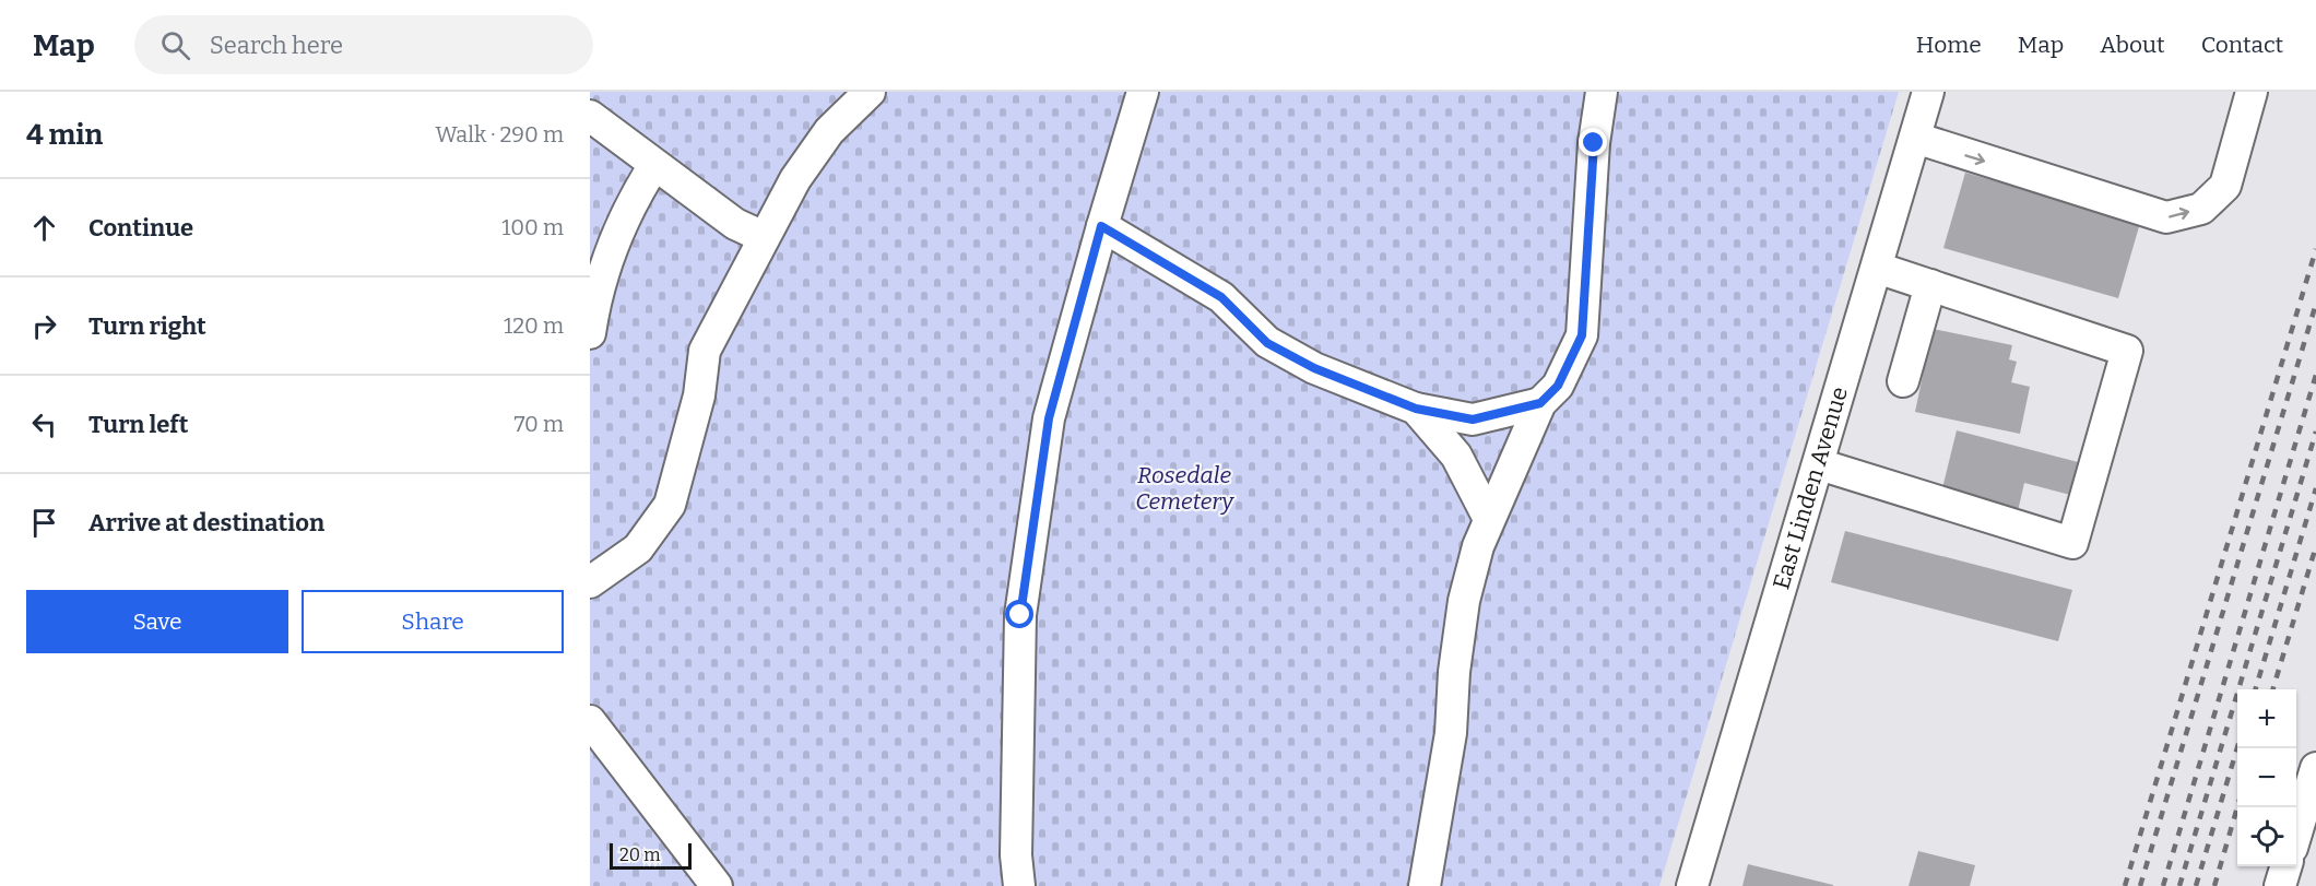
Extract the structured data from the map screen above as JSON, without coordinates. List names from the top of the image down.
{
  "streets": {
    "street": ["East Linden Avenue"]
  },
  "parks": ["Rosedale Cemetery"],
  "scale_bar": "20 m",
  "page": {
    "header": "Map",
    "search": "Search here",
    "nav": [
      "Home",
      "Map",
      "About",
      "Contact"
    ],
    "heading": ["4 min", "Walk · 290 m"],
    "list": [
      ["Continue", "100 m"],
      ["Turn right", "120 m"],
      ["Turn left", "70 m"],
      "Arrive at destination"
    ],
    "buttons": ["Save", "Share"],
    "map_buttons": ["+", "−"],
    "scale": "20 m"
  }
}
